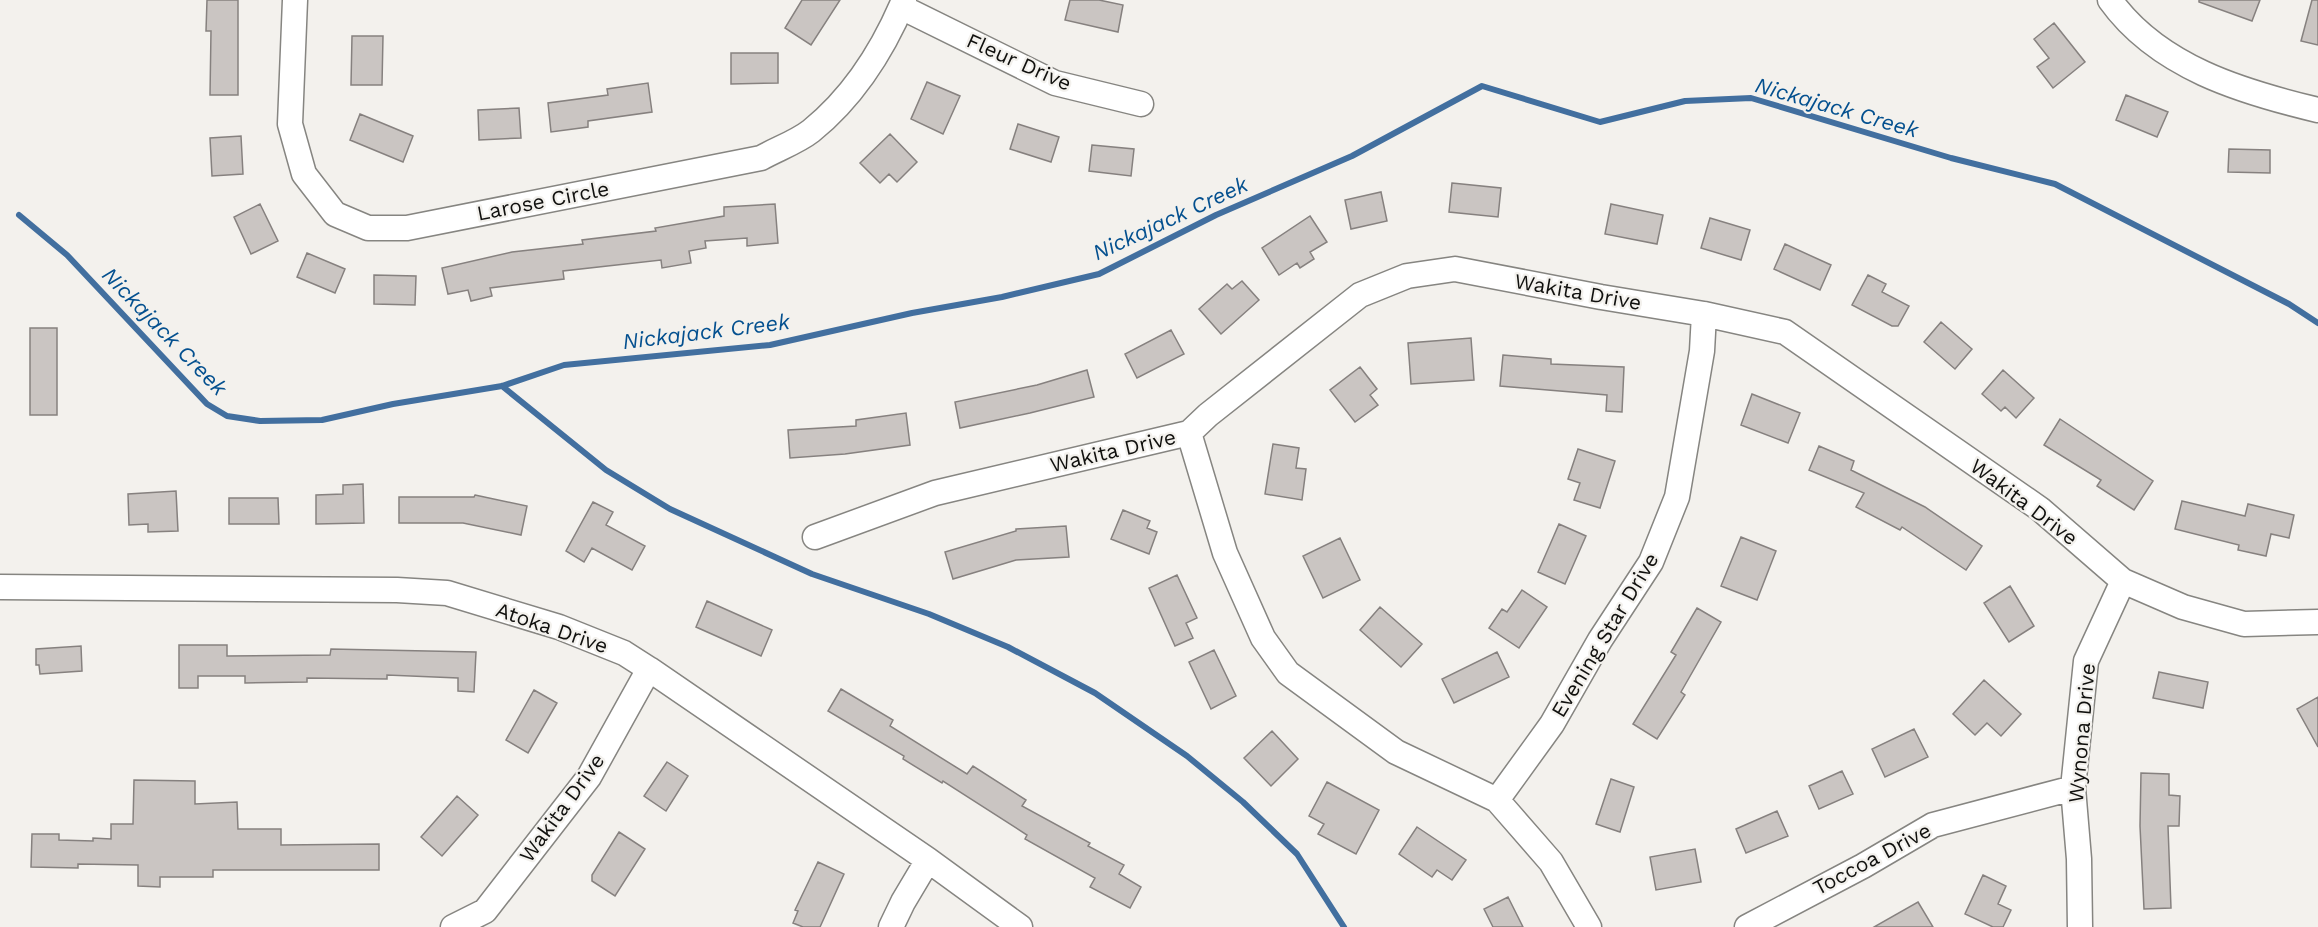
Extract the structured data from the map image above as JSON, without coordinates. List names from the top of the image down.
{
  "streets": {
    "street": [
      "Fleur Drive",
      "Larose Circle",
      "Wakita Drive",
      "Atoka Drive",
      "Evening Star Drive",
      "Wynona Drive",
      "Toccoa Drive"
    ]
  },
  "crossings": [
    ["Fleur Drive", "Larose Circle"],
    ["Wakita Drive", "Atoka Drive"],
    ["Wakita Drive", "Evening Star Drive"],
    ["Wakita Drive", "Wynona Drive"],
    ["Wynona Drive", "Toccoa Drive"]
  ],
  "water": ["Nickajack Creek"]
}
